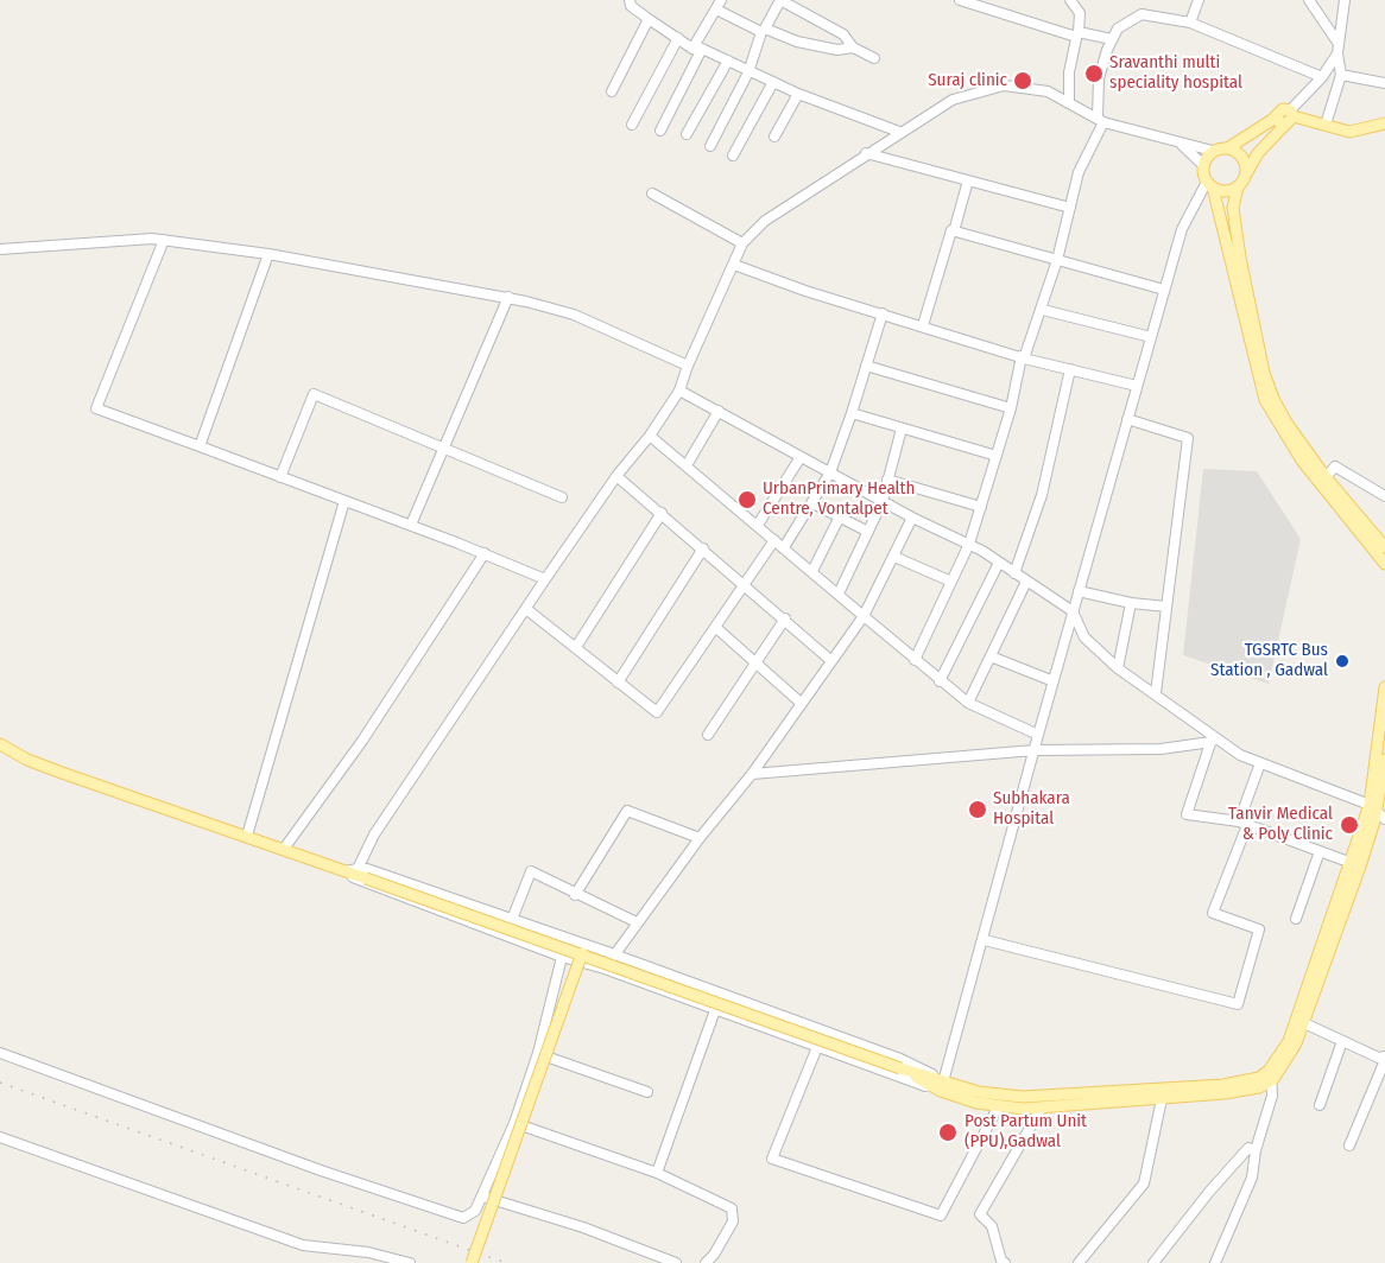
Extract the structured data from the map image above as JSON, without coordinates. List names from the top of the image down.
{
  "places": [
    "Sravanthi multi speciality hospital",
    "Suraj clinic",
    "UrbanPrimary Health Centre, Vontalpet",
    "TGSRTC Bus Station , Gadwal",
    "Subhakara Hospital",
    "Tanvir Medical & Poly Clinic",
    "Post Partum Unit (PPU),Gadwal"
  ]
}
